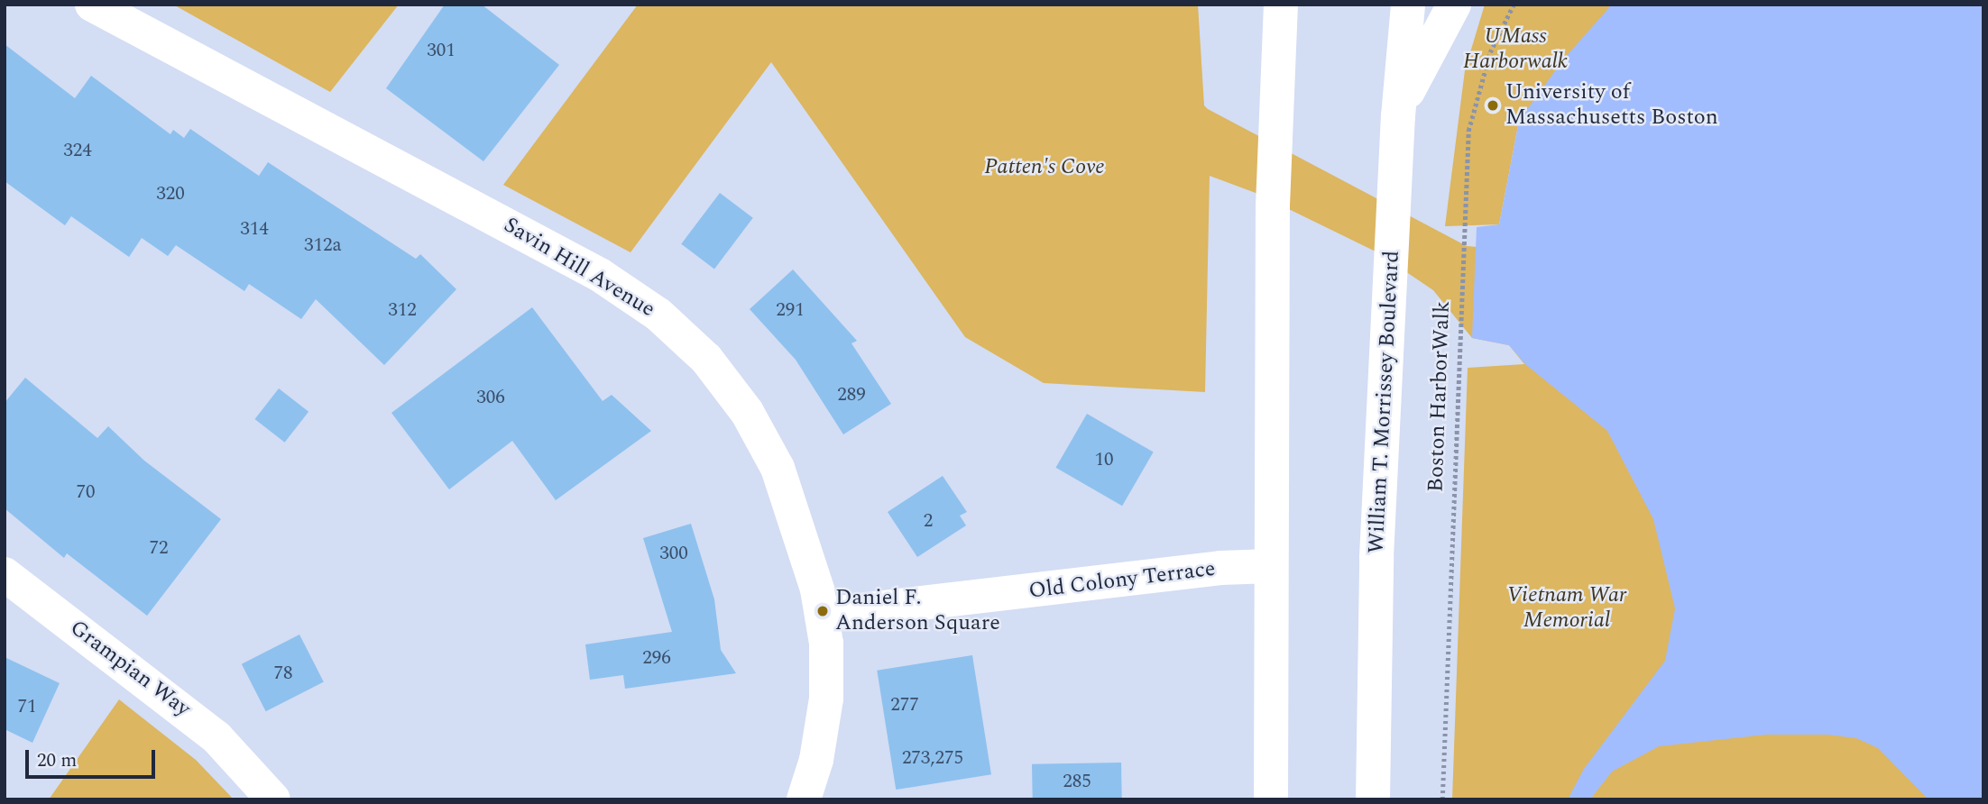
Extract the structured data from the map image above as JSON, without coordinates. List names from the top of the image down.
{
  "streets": {
    "street": [
      "Savin Hill Avenue",
      "William T. Morrissey Boulevard",
      "Old Colony Terrace",
      "Grampian Way"
    ],
    "path": ["Boston HarborWalk"]
  },
  "crossings": [
    ["Savin Hill Avenue", "Old Colony Terrace"]
  ],
  "parks": ["UMass Harborwalk", "Patten's Cove", "Vietnam War Memorial"],
  "places": ["University of Massachusetts Boston", "Daniel F. Anderson Square"],
  "house_numbers": [
    "301",
    "324",
    "320",
    "314",
    "312a",
    "312",
    "291",
    "289",
    "306",
    "10",
    "70",
    "2",
    "72",
    "300",
    "296",
    "78",
    "277",
    "71",
    "273,275",
    "285"
  ],
  "scale_bar": "20 m"
}
